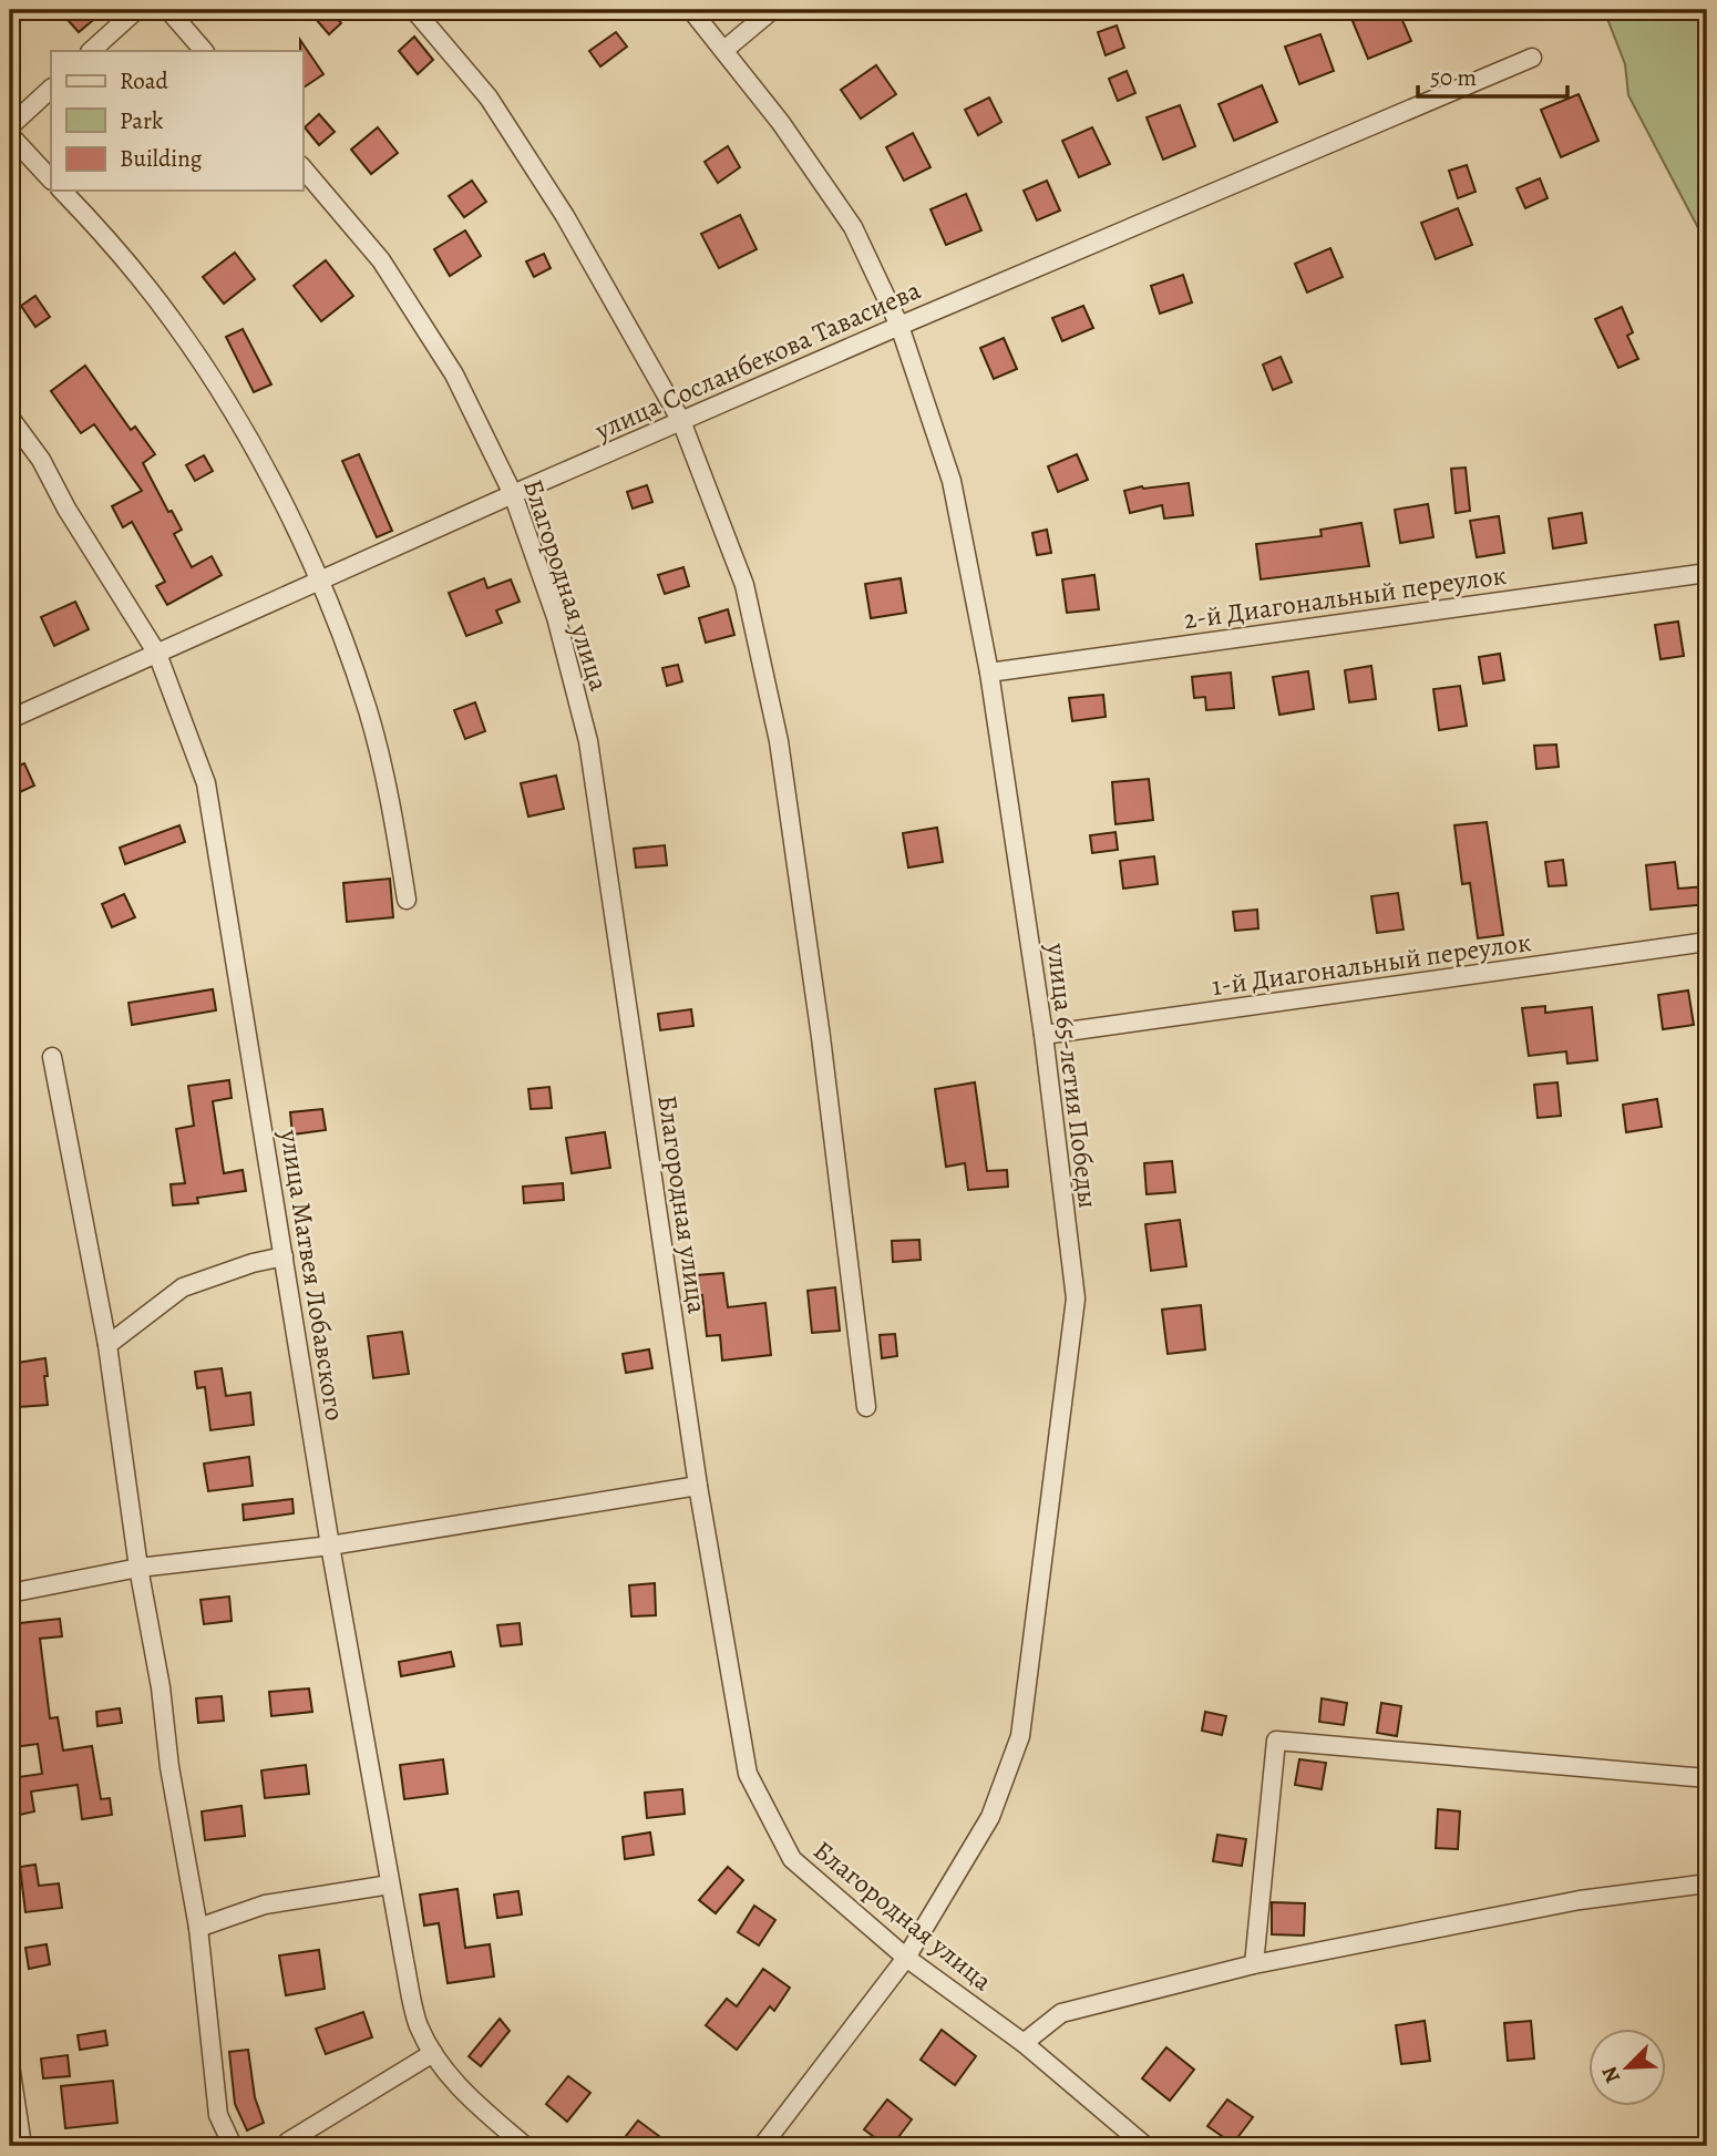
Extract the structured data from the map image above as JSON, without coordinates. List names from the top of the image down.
{
  "streets": {
    "street": [
      "улица Сосланбекова Тавасиева",
      "Благородная улица",
      "2-й Диагональный переулок",
      "1-й Диагональный переулок",
      "улица 65-летия Победы",
      "улица Матвея Лобавского"
    ]
  },
  "crossings": [
    ["улица Сосланбекова Тавасиева", "Благородная улица"],
    ["улица Сосланбекова Тавасиева", "улица 65-летия Победы"],
    ["улица Сосланбекова Тавасиева", "улица Матвея Лобавского"],
    ["Благородная улица", "улица 65-летия Победы"],
    ["2-й Диагональный переулок", "улица 65-летия Победы"],
    ["1-й Диагональный переулок", "улица 65-летия Победы"]
  ],
  "legend": ["Road", "Park", "Building"],
  "scale_bar": "50 m",
  "north": "bottom left"
}
